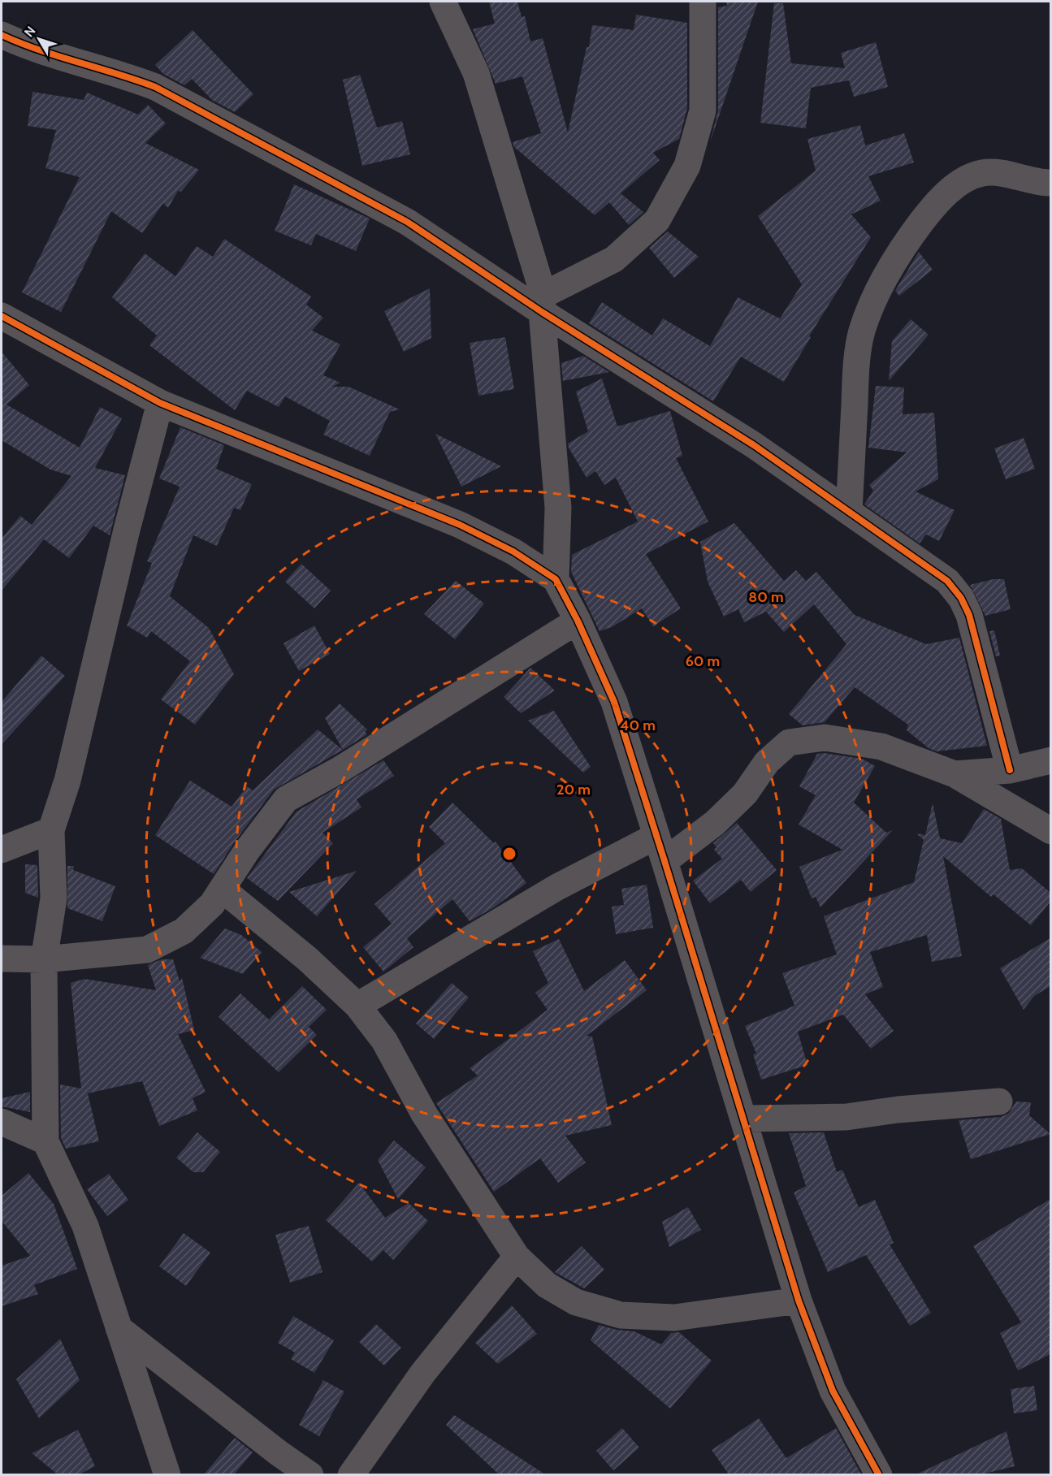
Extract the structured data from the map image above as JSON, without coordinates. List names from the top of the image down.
{
  "north": "top left",
  "rings": [
    "80 m",
    "60 m",
    "40 m",
    "20 m"
  ]
}
